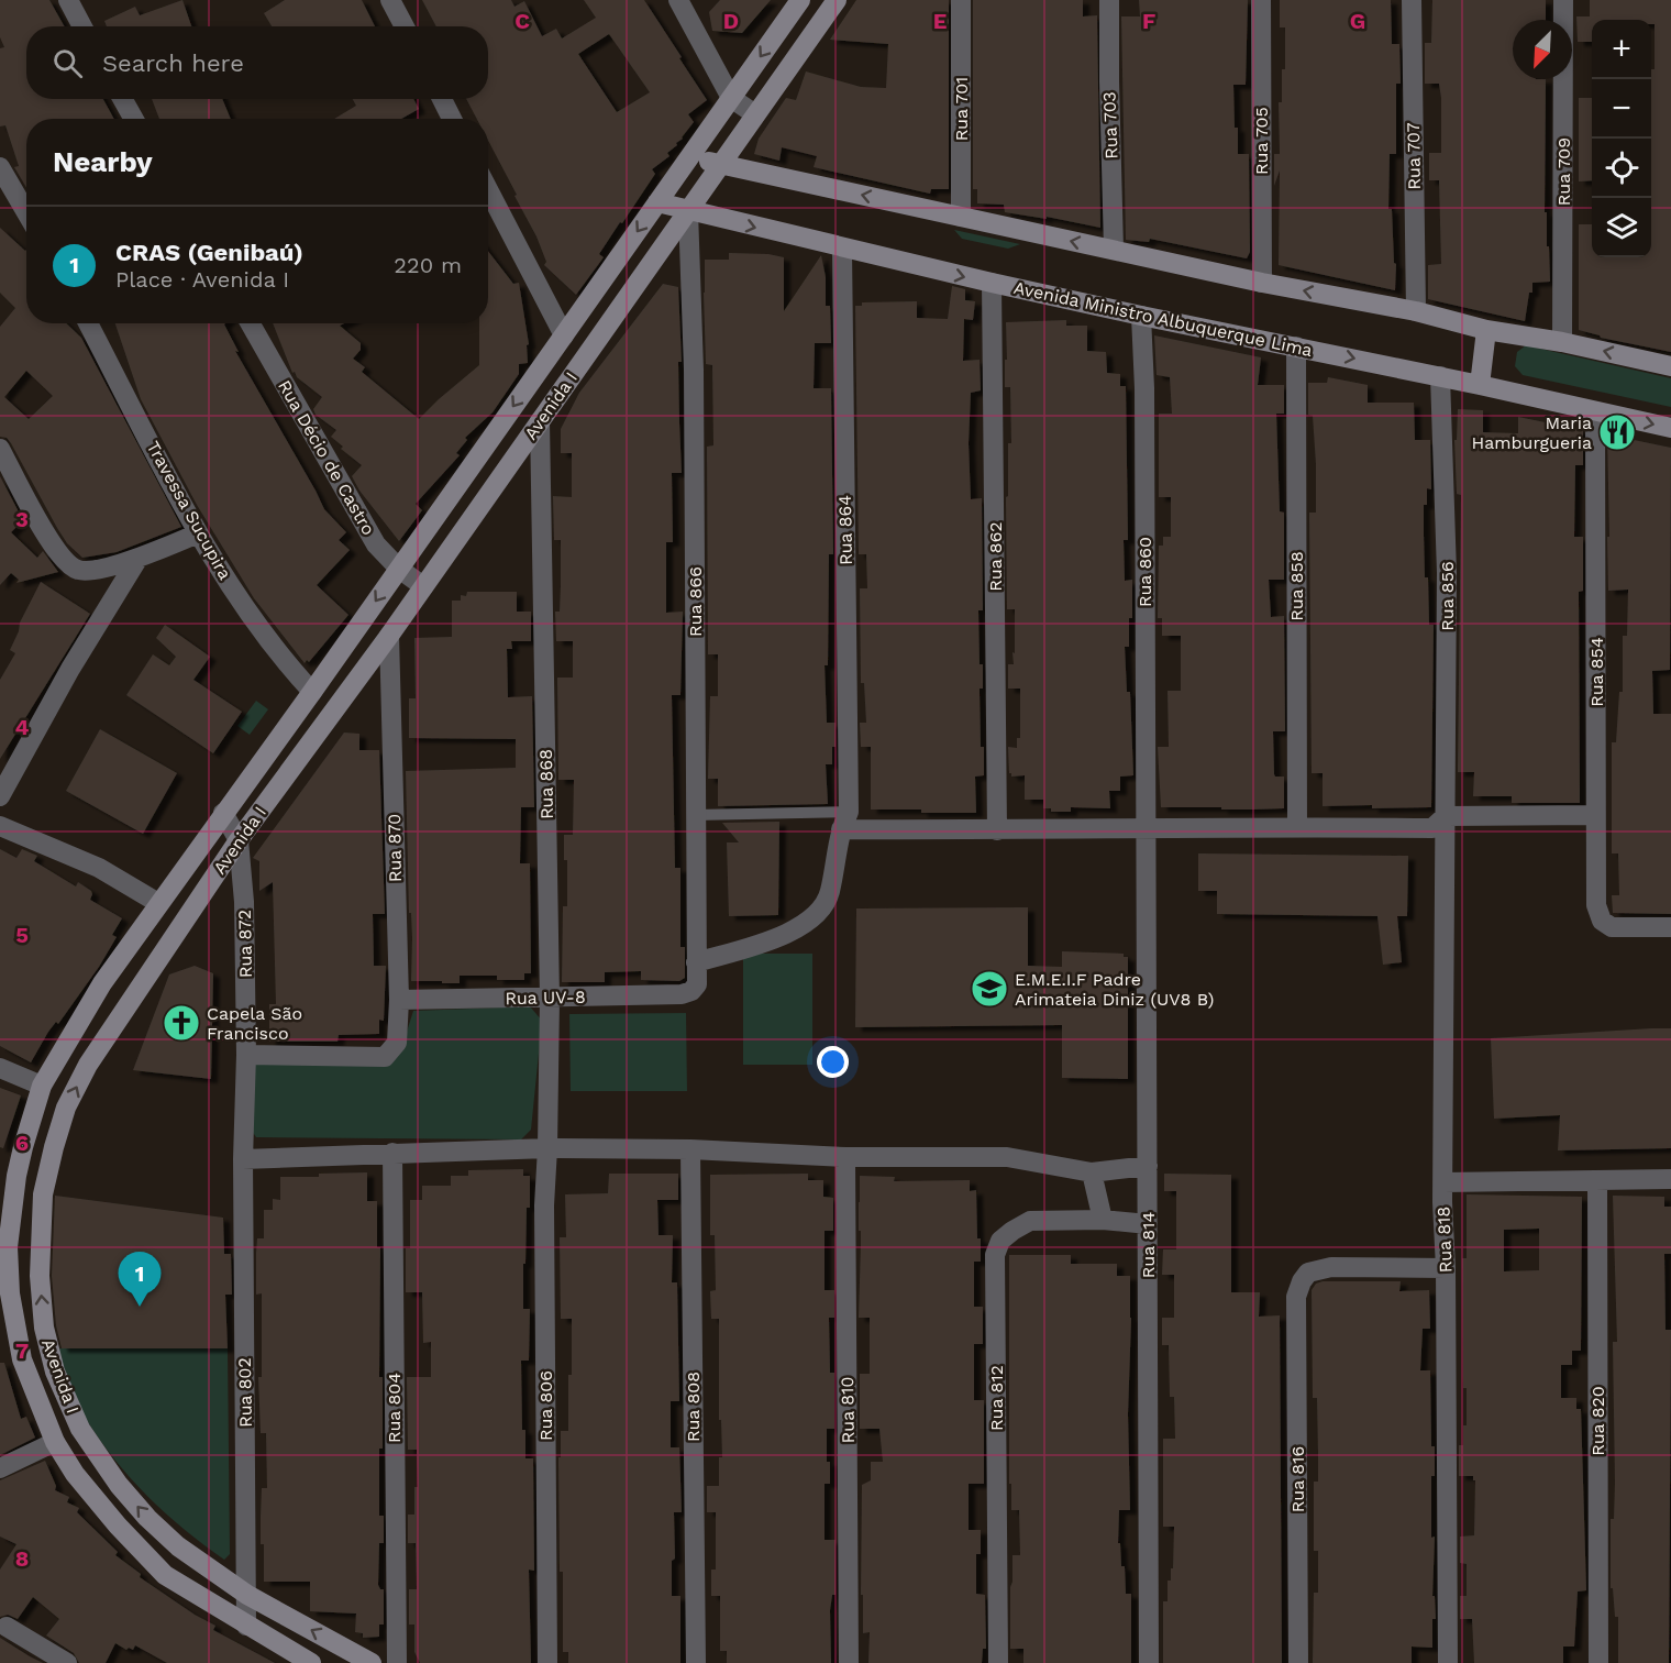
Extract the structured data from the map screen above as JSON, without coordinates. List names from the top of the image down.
{
  "streets": {
    "street": [
      "Rua 701",
      "Rua 703",
      "Rua 705",
      "Rua 707",
      "Rua 709",
      "Avenida Ministro Albuquerque Lima",
      "Avenida I",
      "Rua Décio de Castro",
      "Travessa Sucupira",
      "Rua 864",
      "Rua 862",
      "Rua 860",
      "Rua 858",
      "Rua 856",
      "Rua 866",
      "Rua 854",
      "Rua 868",
      "Rua 870",
      "Rua 872",
      "Rua UV-8",
      "Rua 818",
      "Rua 814",
      "Rua 802",
      "Rua 812",
      "Rua 806",
      "Rua 808",
      "Rua 804",
      "Rua 810",
      "Rua 820",
      "Rua 816"
    ]
  },
  "crossings": [
    ["Avenida Ministro Albuquerque Lima", "Avenida I"],
    ["Avenida Ministro Albuquerque Lima", "Rua 864"],
    ["Avenida Ministro Albuquerque Lima", "Rua 862"],
    ["Avenida Ministro Albuquerque Lima", "Rua 860"],
    ["Avenida Ministro Albuquerque Lima", "Rua 858"],
    ["Avenida Ministro Albuquerque Lima", "Rua 856"],
    ["Avenida Ministro Albuquerque Lima", "Rua 866"],
    ["Avenida Ministro Albuquerque Lima", "Rua 854"],
    ["Avenida I", "Rua Décio de Castro"],
    ["Avenida I", "Travessa Sucupira"],
    ["Avenida I", "Rua 866"],
    ["Avenida I", "Rua 868"],
    ["Avenida I", "Rua 870"],
    ["Avenida I", "Rua 872"],
    ["Avenida I", "Rua 802"],
    ["Rua 864", "Rua 866"],
    ["Rua 860", "Rua 814"],
    ["Rua 856", "Rua 818"],
    ["Rua 866", "Rua UV-8"],
    ["Rua 868", "Rua UV-8"],
    ["Rua 868", "Rua 806"],
    ["Rua 870", "Rua 872"],
    ["Rua 870", "Rua UV-8"],
    ["Rua 872", "Rua 802"],
    ["Rua 818", "Rua 816"],
    ["Rua 814", "Rua 812"]
  ],
  "places": {
    "restaurant": ["Maria Hamburgueria"],
    "school or university": ["E.M.E.I.F Padre Arimateia Diniz (UV8 B)"],
    "church": ["Capela São Francisco"]
  },
  "north": "bottom left",
  "page": {
    "map_buttons": ["+", "−"],
    "search": "Search here",
    "heading": "Nearby",
    "list": [
      {
        "mark": "1",
        "name": "CRAS (Genibaú)",
        "note": "Place · Avenida I",
        "value": "220 m"
      }
    ],
    "pins": "1"
  },
  "grid": {
    "columns": [
      "C",
      "D",
      "E",
      "F",
      "G"
    ],
    "rows": [
      "3",
      "4",
      "5",
      "6",
      "7",
      "8"
    ]
  }
}
